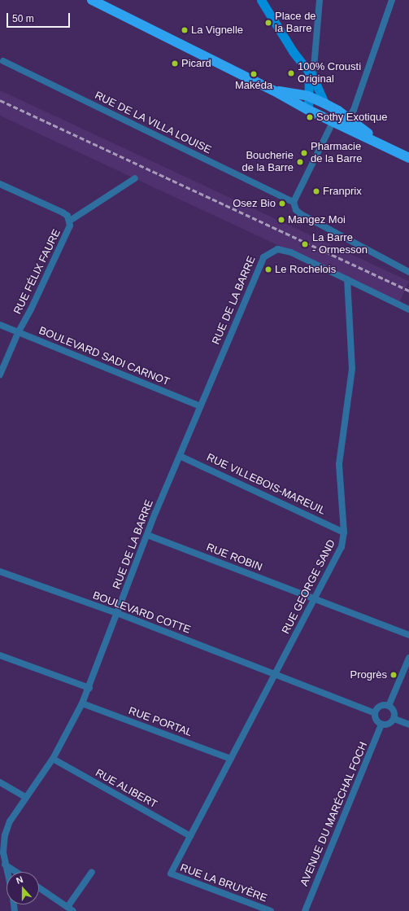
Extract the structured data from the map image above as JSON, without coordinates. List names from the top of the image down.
{
  "streets": {
    "street": [
      "RUE DE LA VILLA LOUISE",
      "RUE FÉLIX FAURE",
      "RUE DE LA BARRE",
      "BOULEVARD SADI CARNOT",
      "RUE VILLEBOIS-MAREUIL",
      "RUE ROBIN",
      "RUE GEORGE SAND",
      "BOULEVARD COTTE",
      "RUE PORTAL",
      "RUE ALIBERT",
      "AVENUE DU MARÉCHAL FOCH",
      "RUE LA BRUYÈRE"
    ]
  },
  "crossings": [
    ["RUE FÉLIX FAURE", "BOULEVARD SADI CARNOT"],
    ["RUE DE LA BARRE", "BOULEVARD SADI CARNOT"],
    ["RUE DE LA BARRE", "RUE VILLEBOIS-MAREUIL"],
    ["RUE DE LA BARRE", "RUE ROBIN"],
    ["RUE DE LA BARRE", "RUE GEORGE SAND"],
    ["RUE DE LA BARRE", "BOULEVARD COTTE"],
    ["RUE DE LA BARRE", "RUE PORTAL"],
    ["RUE DE LA BARRE", "RUE ALIBERT"],
    ["RUE VILLEBOIS-MAREUIL", "RUE GEORGE SAND"],
    ["RUE ROBIN", "RUE GEORGE SAND"],
    ["RUE GEORGE SAND", "BOULEVARD COTTE"],
    ["RUE GEORGE SAND", "RUE PORTAL"],
    ["RUE GEORGE SAND", "RUE ALIBERT"],
    ["RUE GEORGE SAND", "RUE LA BRUYÈRE"],
    ["BOULEVARD COTTE", "AVENUE DU MARÉCHAL FOCH"]
  ],
  "places": [
    "Place de la Barre",
    "La Vignelle",
    "Picard",
    "100% Crousti Original",
    "Makéda",
    "Sothy Exotique",
    "Pharmacie de la Barre",
    "Boucherie de la Barre",
    "Franprix",
    "Osez Bio",
    "Mangez Moi",
    "La Barre - Ormesson",
    "Le Rochelois",
    "Progrès"
  ],
  "scale_bar": "50 m",
  "north": "top"
}
